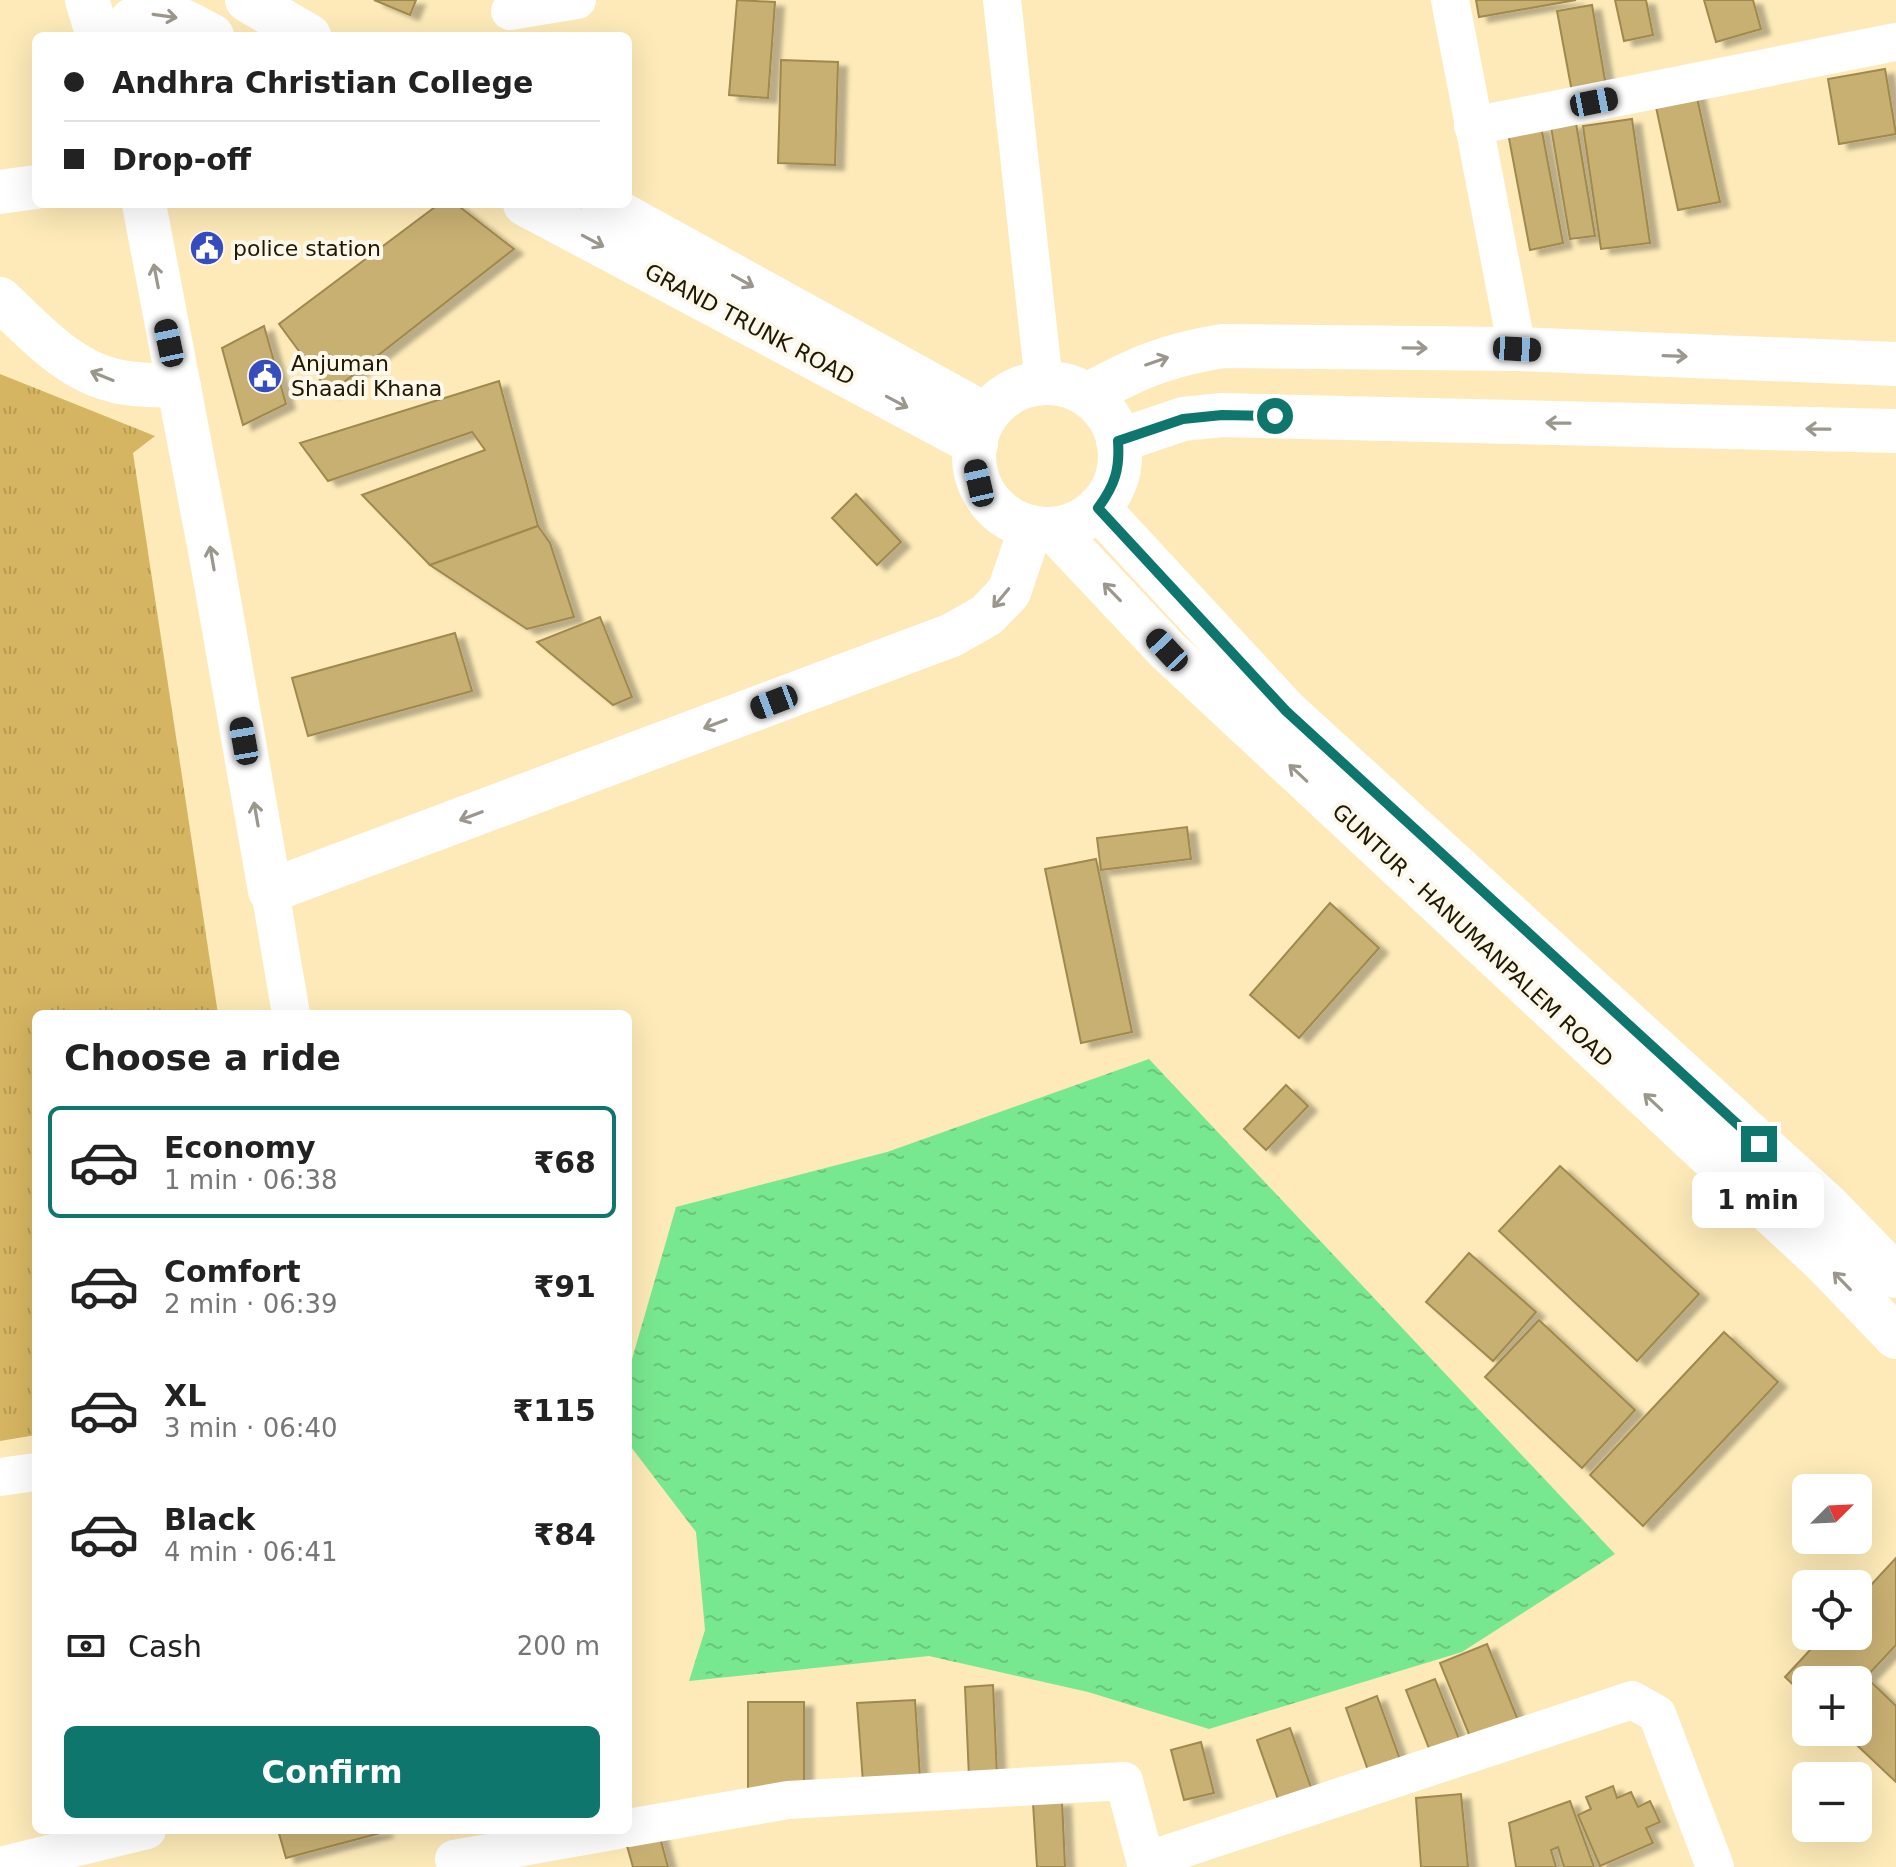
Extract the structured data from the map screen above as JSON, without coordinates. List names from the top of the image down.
{
  "streets": {
    "main road": ["GRAND TRUNK ROAD", "GUNTUR - HANUMANPALEM ROAD"]
  },
  "crossings": [
    ["GRAND TRUNK ROAD", "GUNTUR - HANUMANPALEM ROAD"]
  ],
  "one_way": ["GRAND TRUNK ROAD"],
  "places": {
    "public building": ["police station", "Anjuman Shaadi Khana"]
  },
  "north": "top right",
  "page": {
    "banner": ["Andhra Christian College", "Drop-off"],
    "heading": "Choose a ride",
    "list": [
      {
        "name": "Economy",
        "note": "1 min · 06:38",
        "value": "₹68"
      },
      {
        "name": "Comfort",
        "note": "2 min · 06:39",
        "value": "₹91"
      },
      {
        "name": "XL",
        "note": "3 min · 06:40",
        "value": "₹115"
      },
      {
        "name": "Black",
        "note": "4 min · 06:41",
        "value": "₹84"
      }
    ],
    "bubble": "1 min",
    "map_buttons": ["+", "−"],
    "pay": ["Cash", "200 m"],
    "buttons": "Confirm"
  }
}
